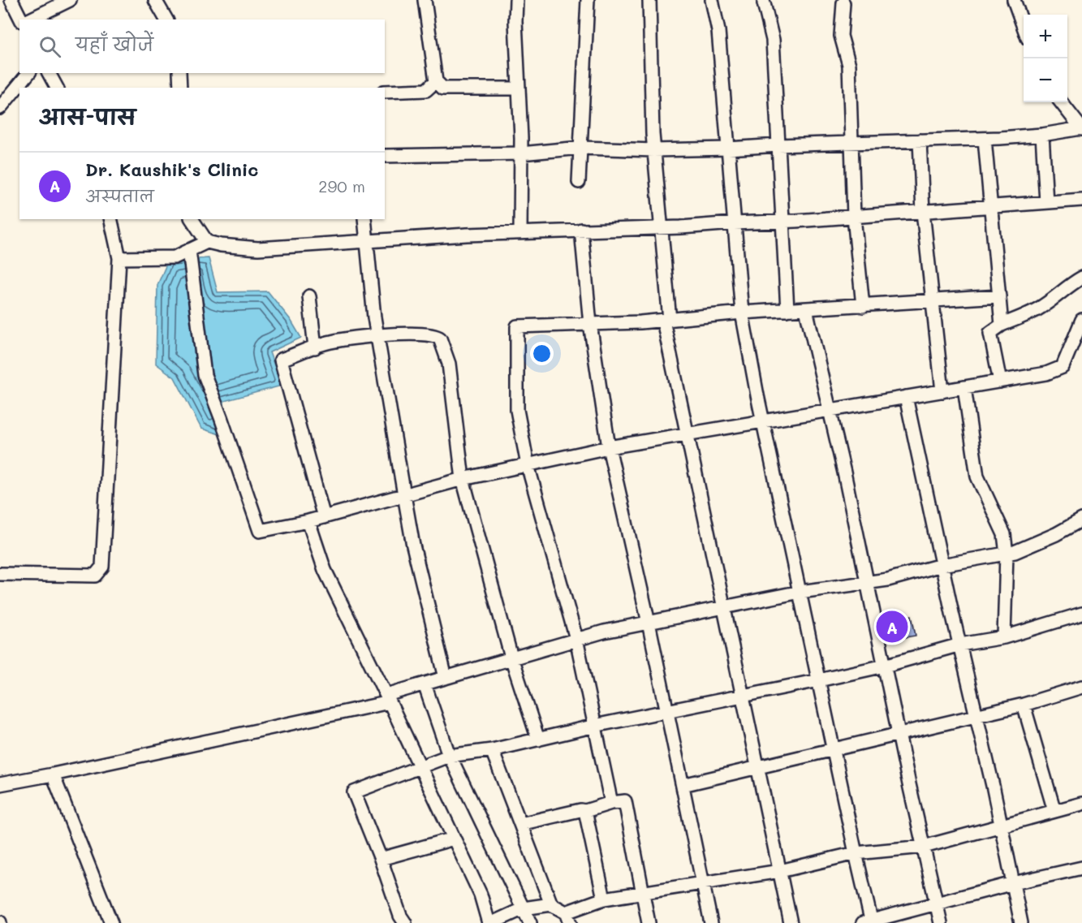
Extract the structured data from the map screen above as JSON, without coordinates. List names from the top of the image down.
{
  "page": {
    "map_buttons": ["+", "−"],
    "search": "यहाँ खोजें",
    "heading": "आस-पास",
    "list": [
      {
        "mark": "A",
        "name": "Dr. Kaushik's Clinic",
        "note": "अस्पताल",
        "value": "290 m"
      }
    ],
    "pins": "A"
  }
}
